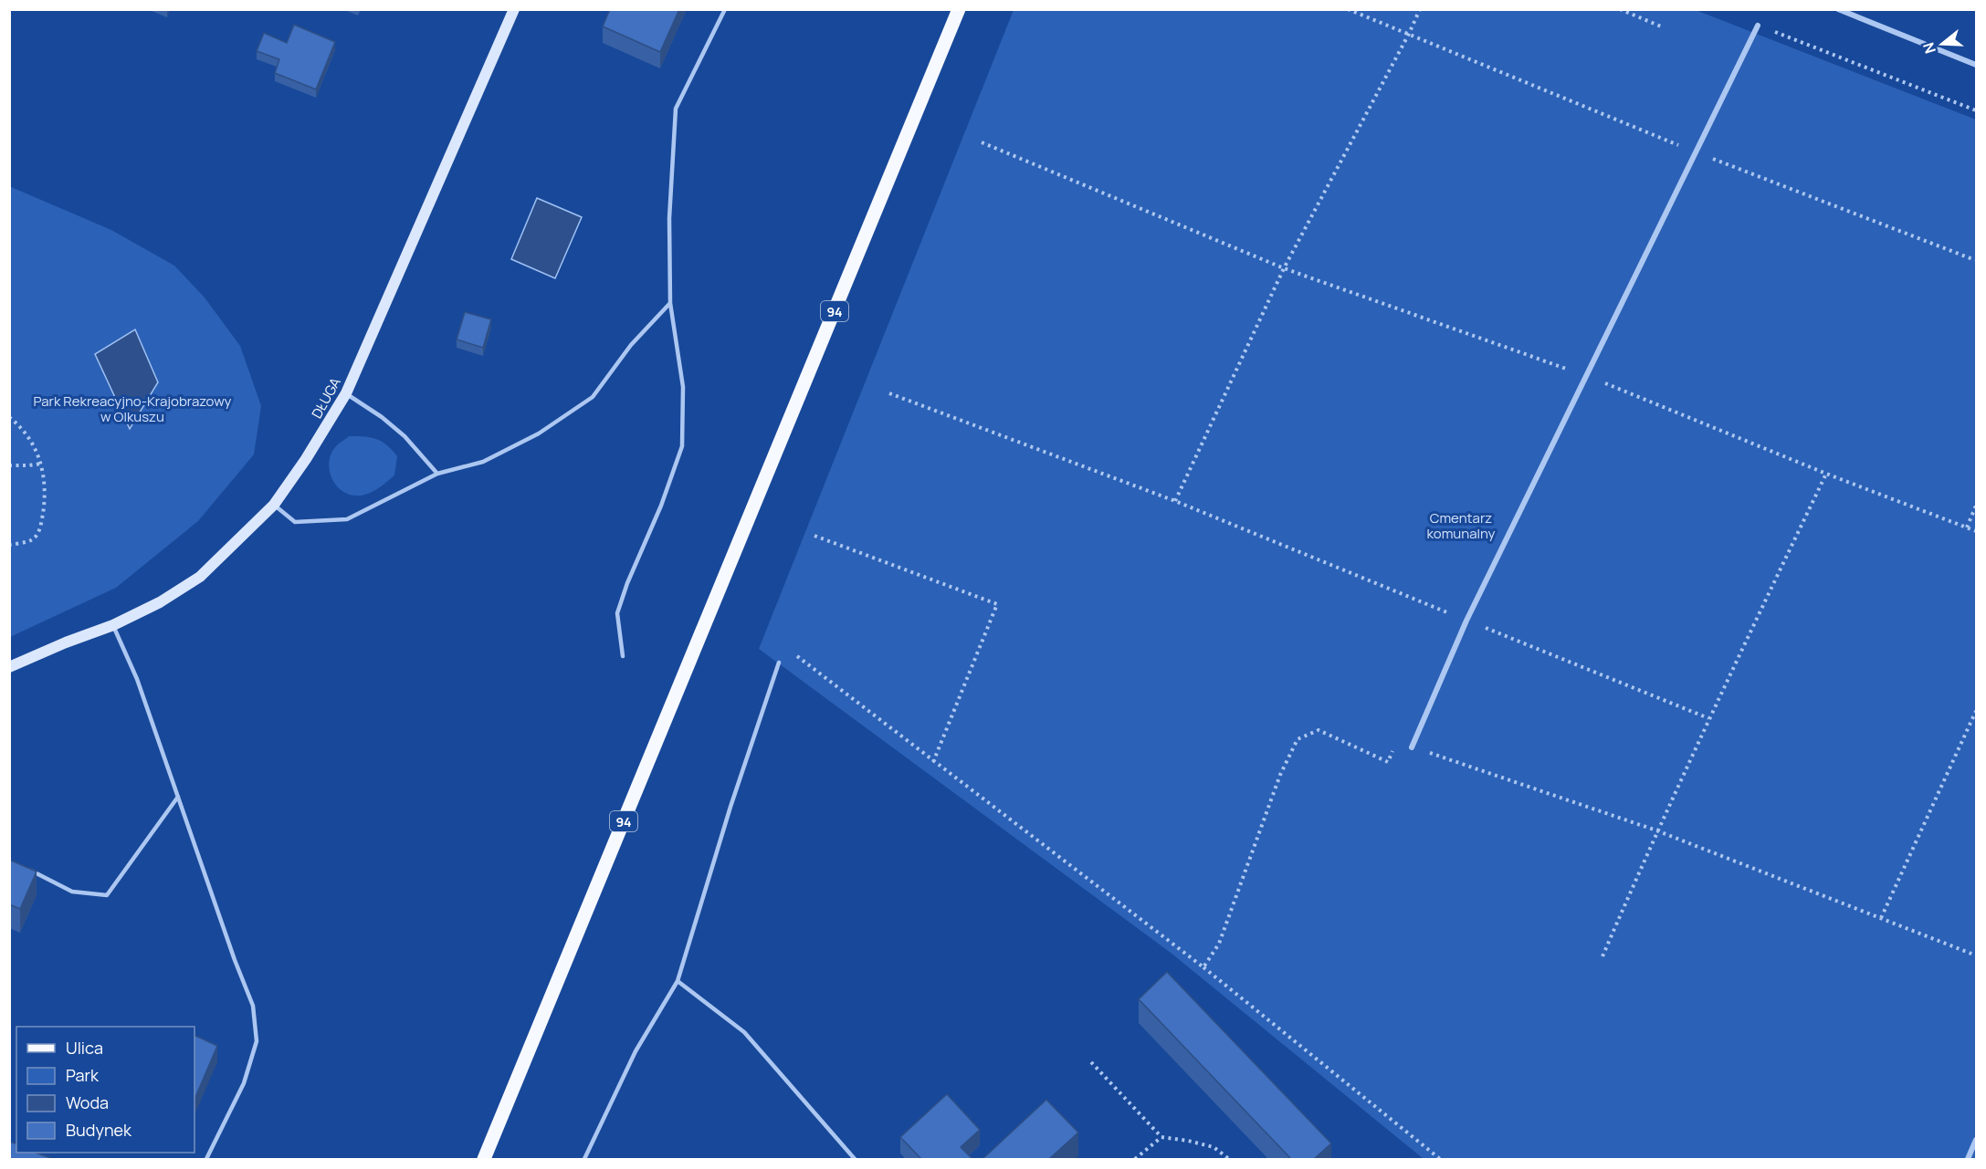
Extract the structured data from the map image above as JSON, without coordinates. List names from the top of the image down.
{
  "streets": {
    "main road": ["94"],
    "street": ["DŁUGA"]
  },
  "parks": ["Park Rekreacyjno-Krajobrazowy w Olkuszu", "Cmentarz komunalny"],
  "legend": [
    "Ulica",
    "Park",
    "Woda",
    "Budynek"
  ],
  "north": "left"
}
